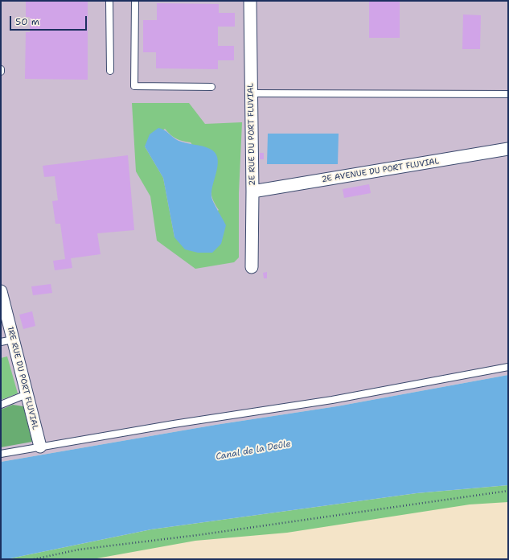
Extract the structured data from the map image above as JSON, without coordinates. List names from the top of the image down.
{
  "streets": {
    "street": ["2E RUE DU PORT FLUVIAL", "2E AVENUE DU PORT FLUVIAL", "1RE RUE DU PORT FLUVIAL"]
  },
  "crossings": [
    ["2E RUE DU PORT FLUVIAL", "2E AVENUE DU PORT FLUVIAL"]
  ],
  "water": ["Canal de la Deûle"],
  "scale_bar": "50 m"
}
